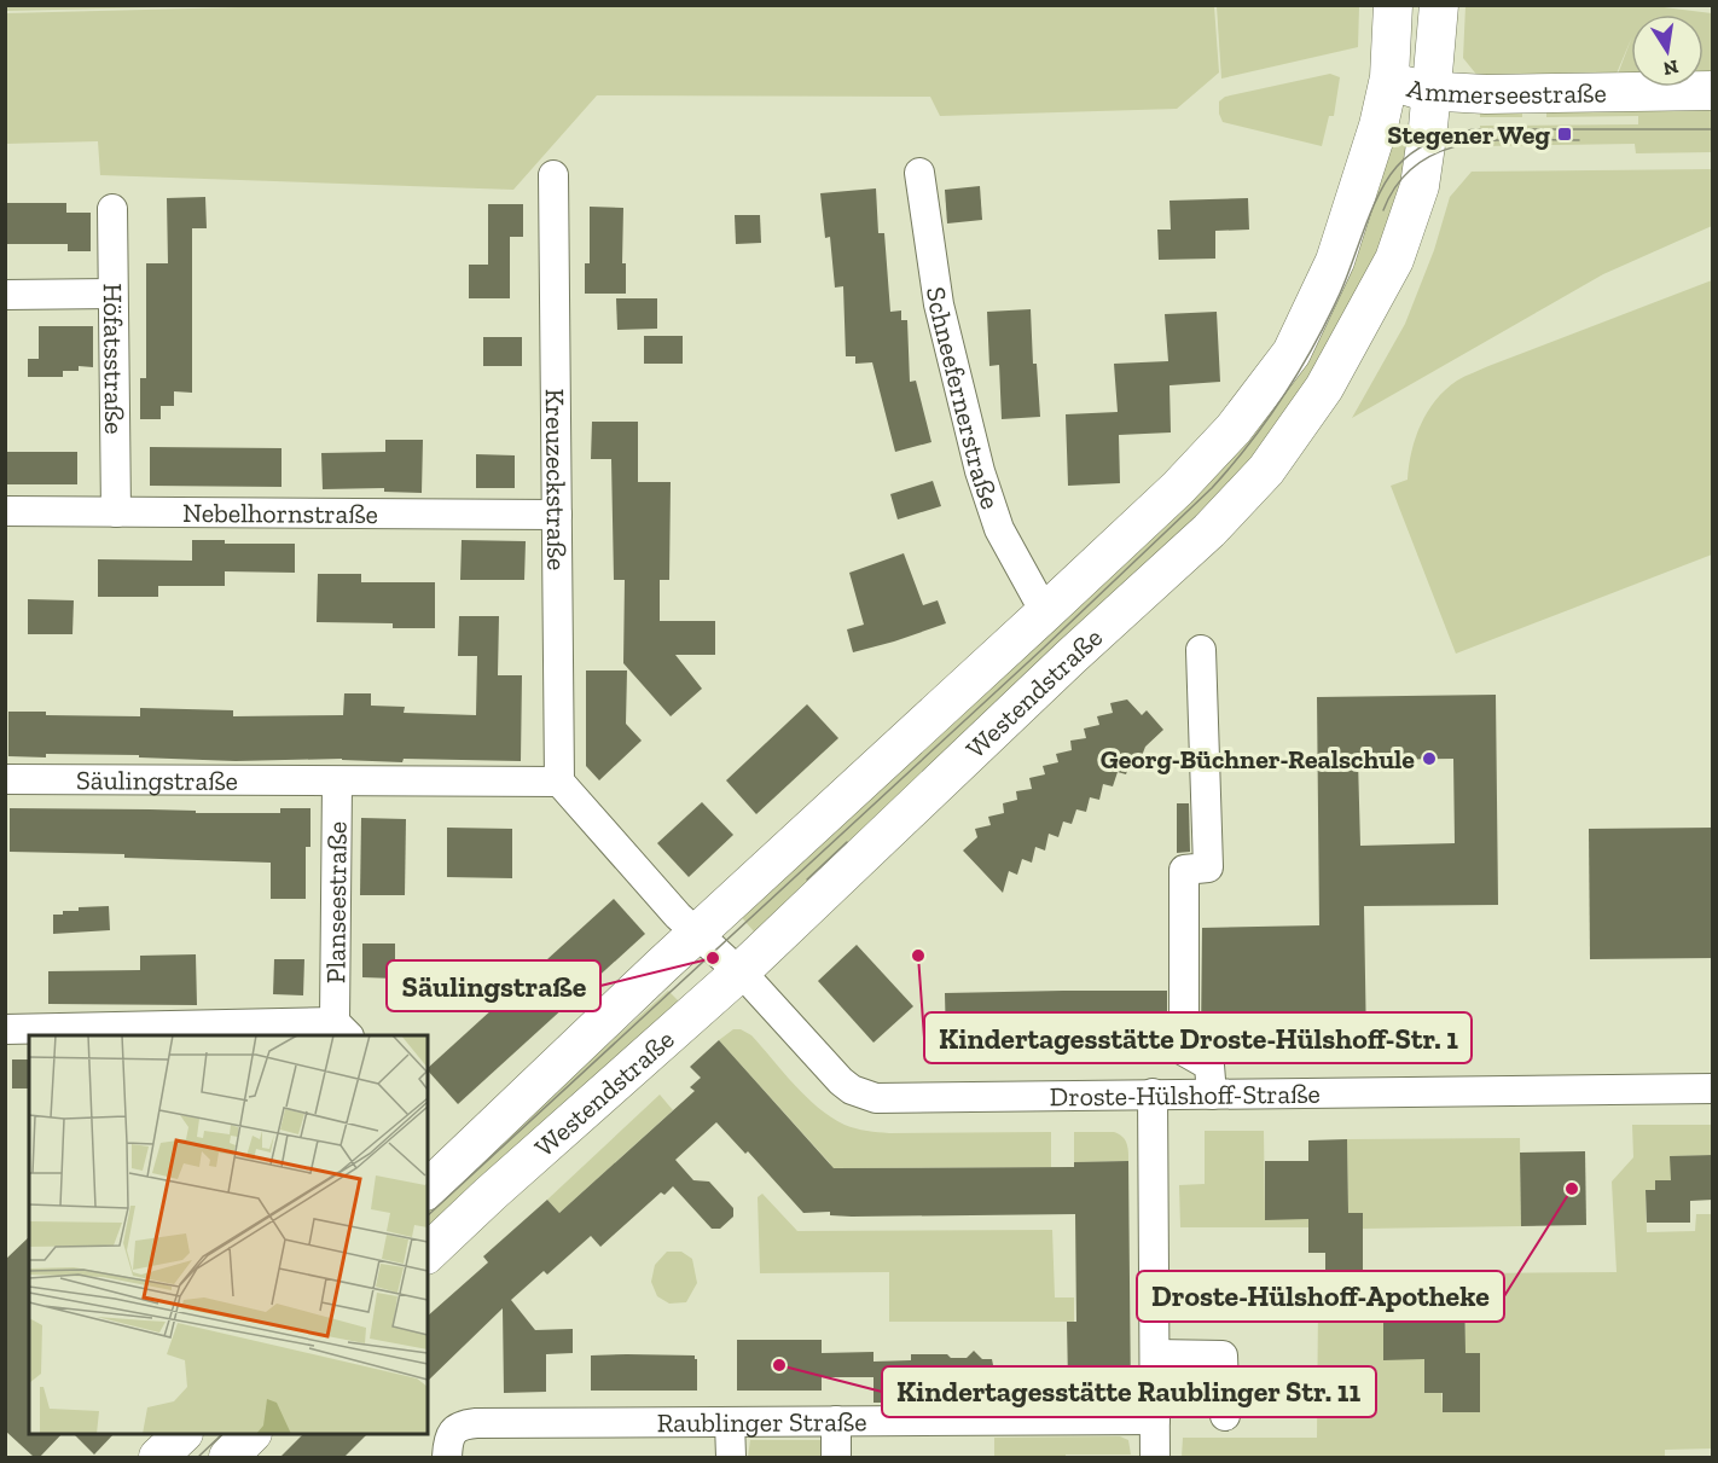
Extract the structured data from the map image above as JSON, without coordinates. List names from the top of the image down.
{
  "streets": {
    "main road": ["Ammerseestraße", "Westendstraße"],
    "street": [
      "Höfatsstraße",
      "Schneefernerstraße",
      "Kreuzeckstraße",
      "Nebelhornstraße",
      "Säulingstraße",
      "Planseestraße",
      "Droste-Hülshoff-Straße",
      "Raublinger Straße"
    ]
  },
  "crossings": [
    ["Ammerseestraße", "Westendstraße"],
    ["Höfatsstraße", "Nebelhornstraße"],
    ["Schneefernerstraße", "Westendstraße"],
    ["Kreuzeckstraße", "Nebelhornstraße"],
    ["Kreuzeckstraße", "Säulingstraße"],
    ["Westendstraße", "Droste-Hülshoff-Straße"],
    ["Säulingstraße", "Planseestraße"]
  ],
  "places": {
    "transit": ["Stegener Weg"],
    "other": [
      "Georg-Büchner-Realschule",
      "Kindertagesstätte Droste-Hülshoff-Str. 1",
      "Säulingstraße",
      "Droste-Hülshoff-Apotheke",
      "Kindertagesstätte Raublinger Str. 11"
    ]
  },
  "north": "bottom"
}
